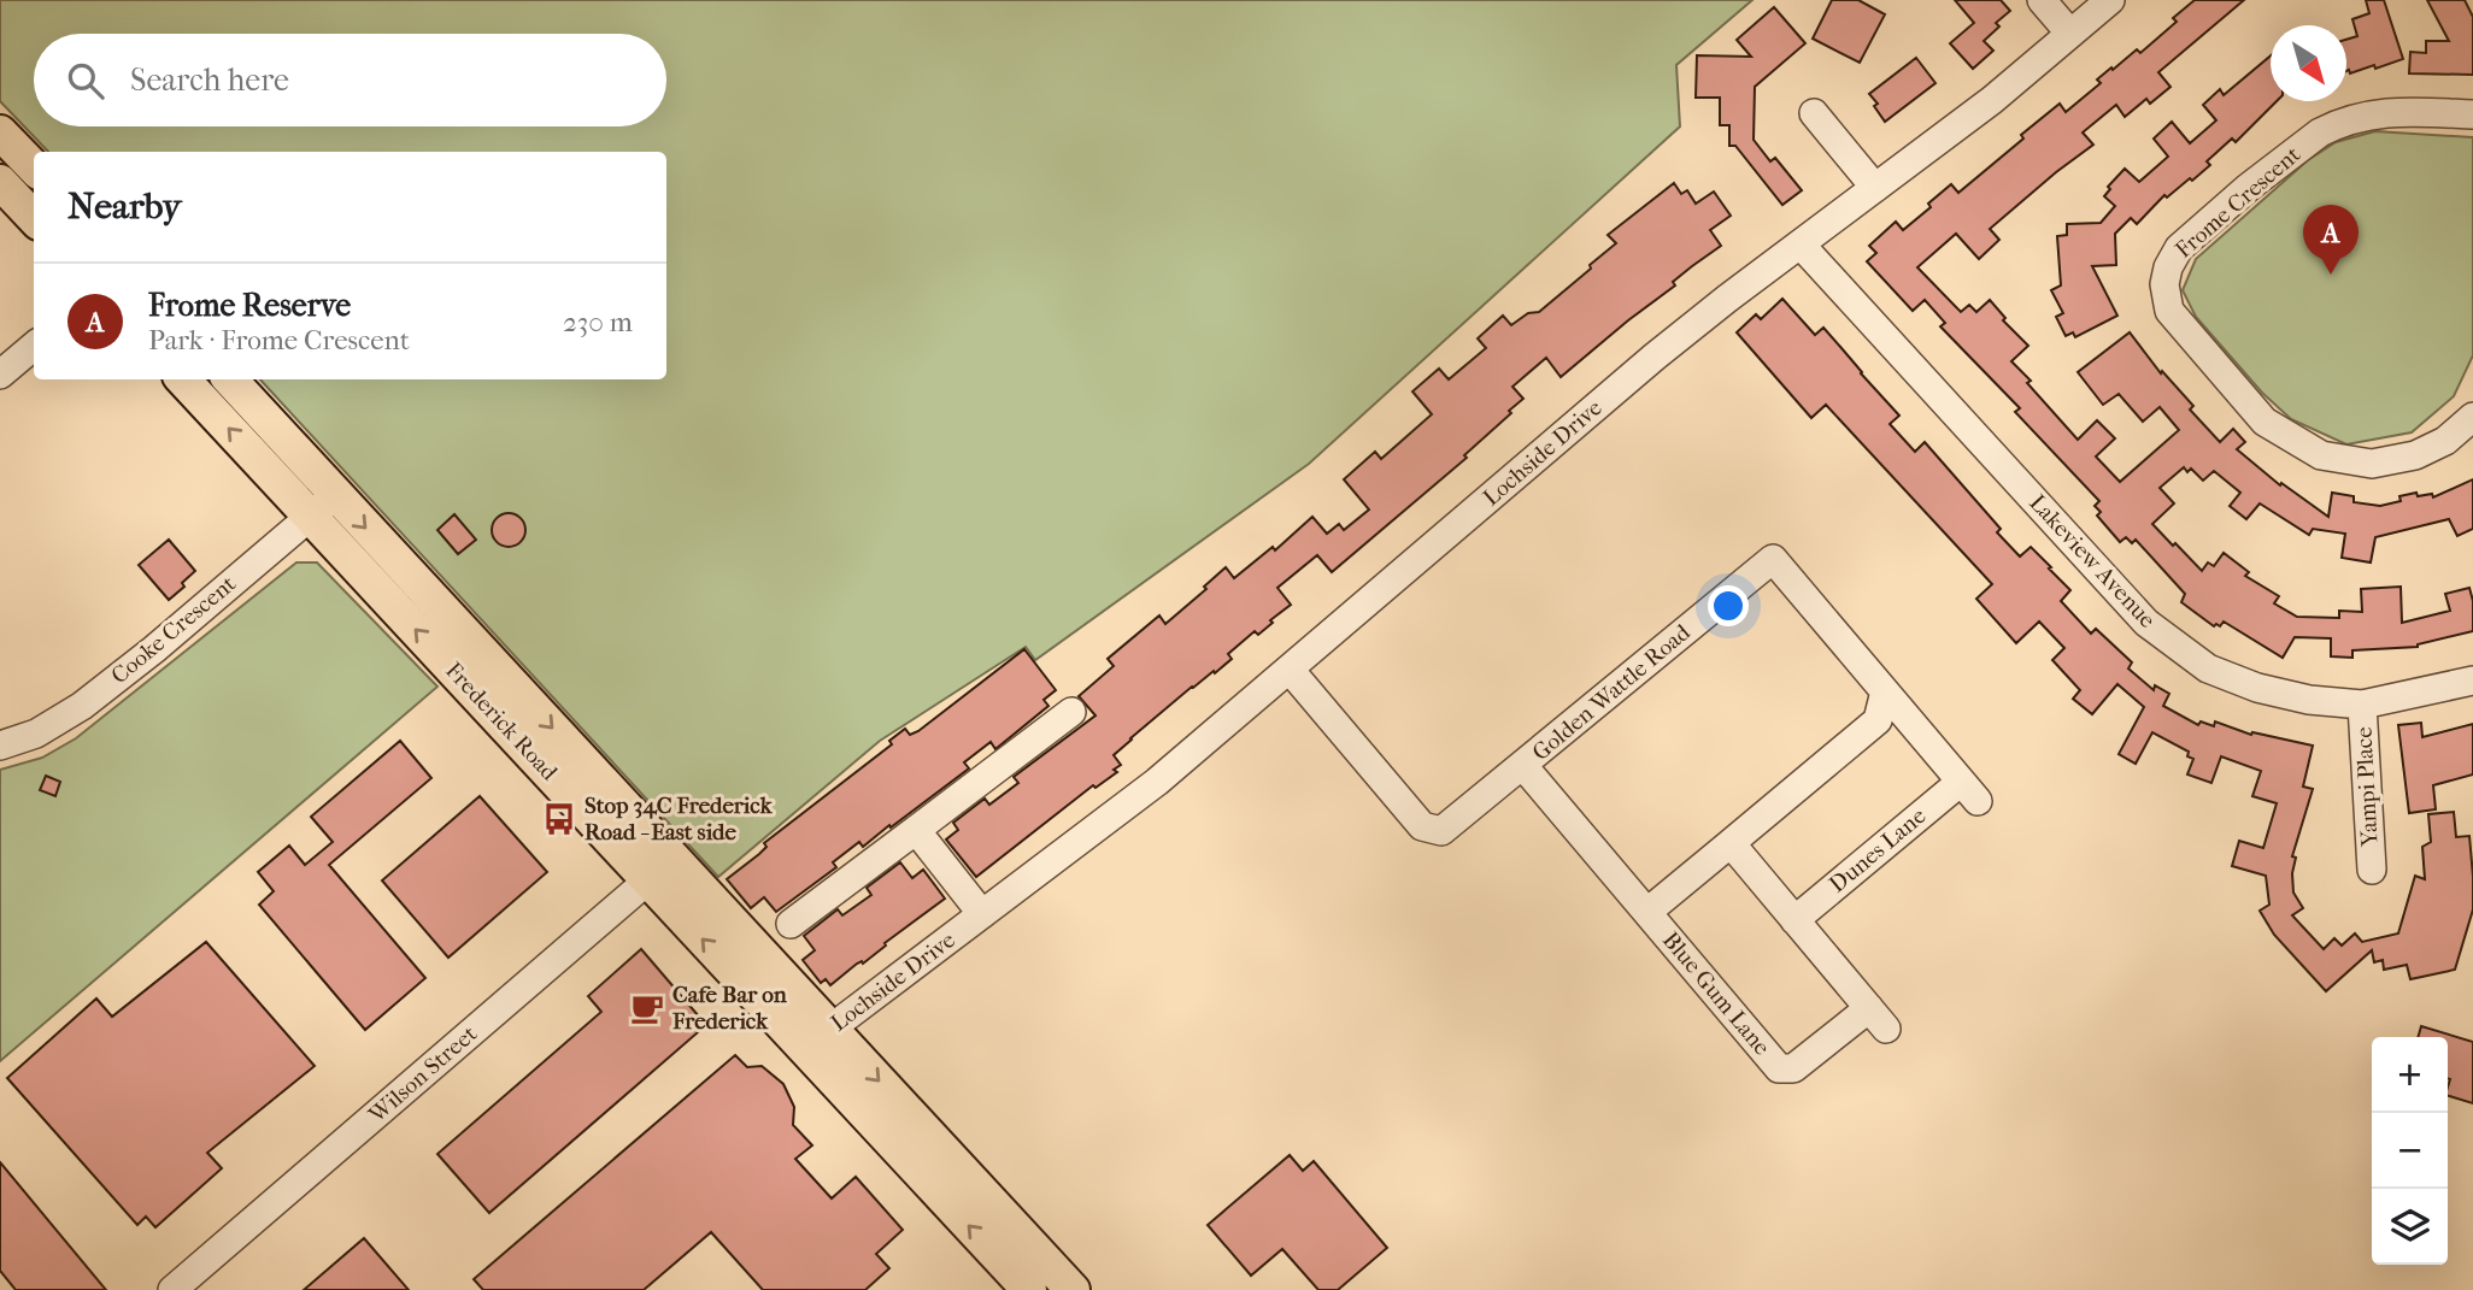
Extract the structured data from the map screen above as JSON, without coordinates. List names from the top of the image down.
{
  "streets": {
    "main road": ["Frederick Road"],
    "street": [
      "Frome Crescent",
      "Lochside Drive",
      "Lakeview Avenue",
      "Cooke Crescent",
      "Golden Wattle Road",
      "Yampi Place",
      "Dunes Lane",
      "Blue Gum Lane",
      "Wilson Street"
    ]
  },
  "crossings": [
    ["Lochside Drive", "Lakeview Avenue"],
    ["Lochside Drive", "Golden Wattle Road"],
    ["Lochside Drive", "Frederick Road"],
    ["Lakeview Avenue", "Yampi Place"],
    ["Cooke Crescent", "Frederick Road"],
    ["Golden Wattle Road", "Dunes Lane"],
    ["Golden Wattle Road", "Blue Gum Lane"],
    ["Frederick Road", "Wilson Street"]
  ],
  "places": {
    "bus stop": ["Stop 34C Frederick Road - East side"],
    "cafe": ["Cafe Bar on Frederick"]
  },
  "north": "bottom right",
  "page": {
    "search": "Search here",
    "heading": "Nearby",
    "pins": "A",
    "list": [
      {
        "mark": "A",
        "name": "Frome Reserve",
        "note": "Park · Frome Crescent",
        "value": "230 m"
      }
    ],
    "map_buttons": ["+", "−"]
  }
}
